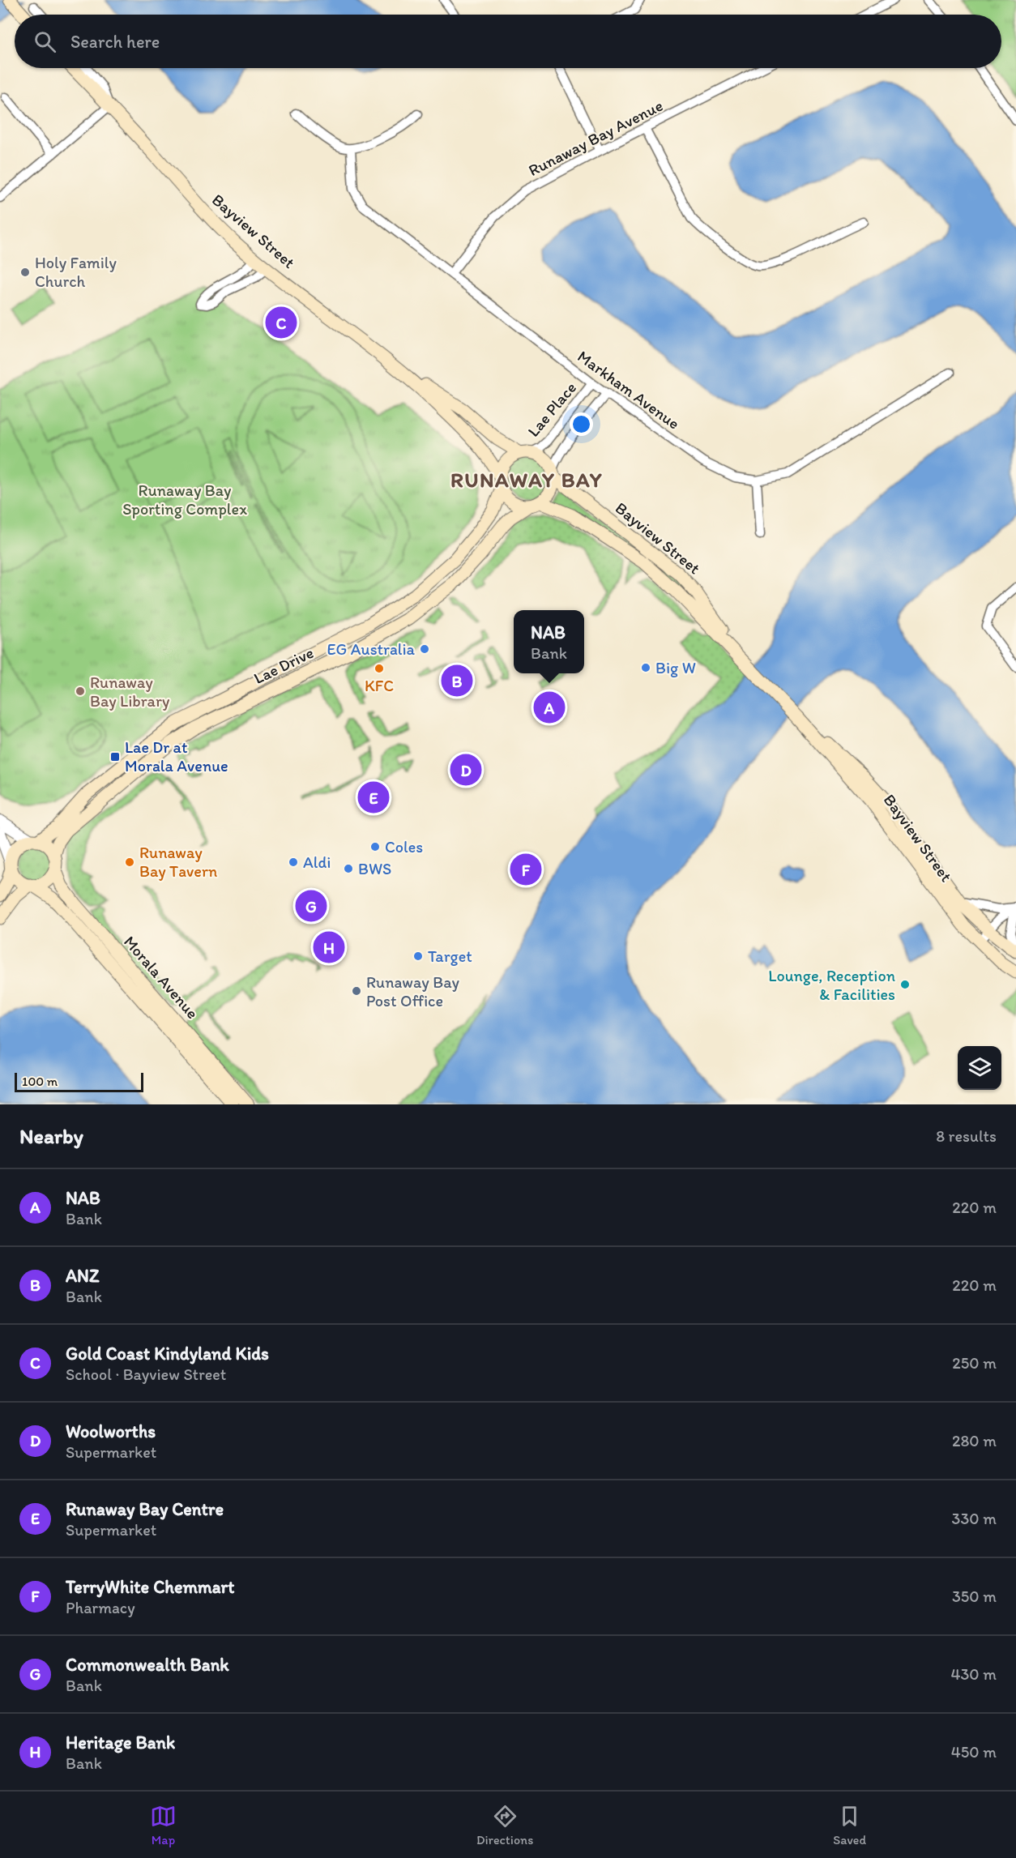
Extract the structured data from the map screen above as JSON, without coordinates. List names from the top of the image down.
{
  "streets": {
    "main road": ["Bayview Street", "Lae Drive", "Morala Avenue"],
    "street": ["Runaway Bay Avenue", "Markham Avenue", "Lae Place"]
  },
  "crossings": [
    ["Runaway Bay Avenue", "Markham Avenue"],
    ["Bayview Street", "Lae Place"],
    ["Bayview Street", "Lae Drive"],
    ["Markham Avenue", "Lae Place"],
    ["Lae Place", "Lae Drive"],
    ["Lae Drive", "Morala Avenue"]
  ],
  "districts": ["RUNAWAY BAY"],
  "parks": ["Runaway Bay Sporting Complex"],
  "places": {
    "other": [
      "Holy Family Church",
      "EG Australia",
      "Big W",
      "KFC",
      "Runaway Bay Library",
      "Coles",
      "Runaway Bay Tavern",
      "Aldi",
      "BWS",
      "Target",
      "Lounge, Reception & Facilities",
      "Runaway Bay Post Office"
    ],
    "transit": ["Lae Dr at Morala Avenue"]
  },
  "scale_bar": "100 m",
  "page": {
    "search": "Search here",
    "pins": [
      "C",
      "B",
      "A",
      "D",
      "E",
      "F",
      "G",
      "H"
    ],
    "popup": ["NAB", "Bank"],
    "scale": "100 m",
    "heading": ["Nearby", "8 results"],
    "list": [
      {
        "mark": "A",
        "name": "NAB",
        "note": "Bank",
        "value": "220 m"
      },
      {
        "mark": "B",
        "name": "ANZ",
        "note": "Bank",
        "value": "220 m"
      },
      {
        "mark": "C",
        "name": "Gold Coast Kindyland Kids",
        "note": "School · Bayview Street",
        "value": "250 m"
      },
      {
        "mark": "D",
        "name": "Woolworths",
        "note": "Supermarket",
        "value": "280 m"
      },
      {
        "mark": "E",
        "name": "Runaway Bay Centre",
        "note": "Supermarket",
        "value": "330 m"
      },
      {
        "mark": "F",
        "name": "TerryWhite Chemmart",
        "note": "Pharmacy",
        "value": "350 m"
      },
      {
        "mark": "G",
        "name": "Commonwealth Bank",
        "note": "Bank",
        "value": "430 m"
      },
      {
        "mark": "H",
        "name": "Heritage Bank",
        "note": "Bank",
        "value": "450 m"
      }
    ],
    "nav": ["Map", "Directions", "Saved"]
  }
}
